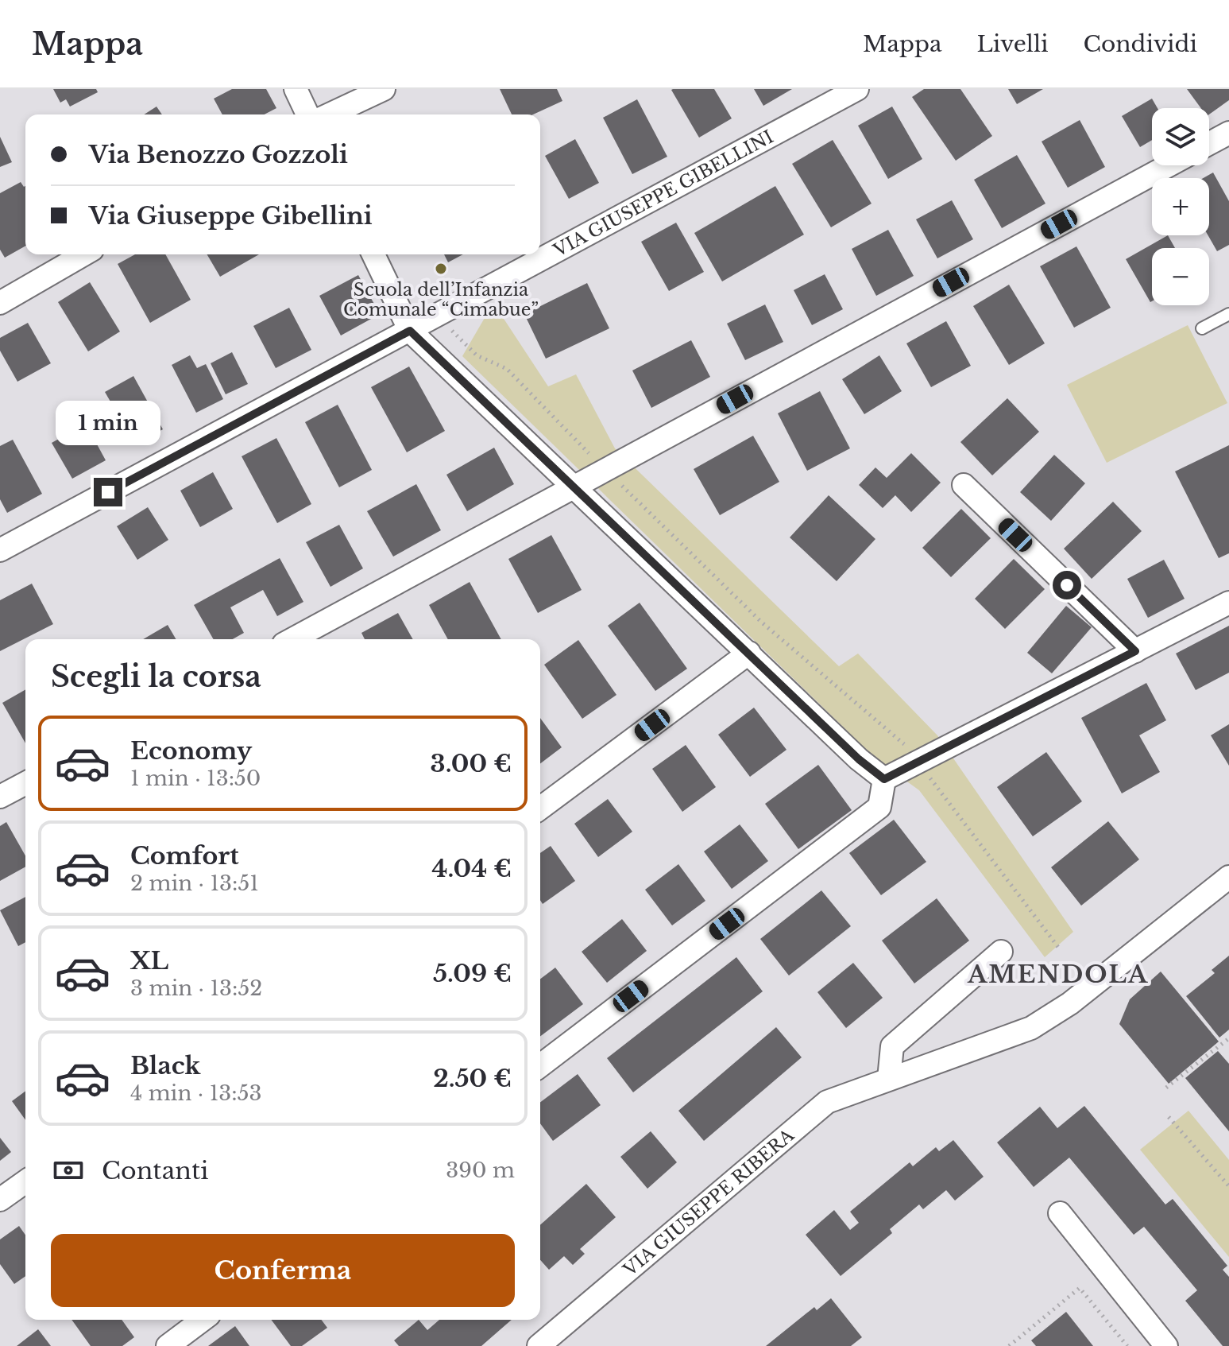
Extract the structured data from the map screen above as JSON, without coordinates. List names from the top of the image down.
{
  "streets": {
    "street": ["VIA GIUSEPPE GIBELLINI", "VIA GIUSEPPE RIBERA"]
  },
  "districts": ["AMENDOLA"],
  "places": ["Scuola dell’Infanzia Comunale “Cimabue”"],
  "page": {
    "header": "Mappa",
    "nav": ["Mappa", "Livelli", "Condividi"],
    "map_buttons": ["+", "−"],
    "banner": ["Via Benozzo Gozzoli", "Via Giuseppe Gibellini"],
    "bubble": "1 min",
    "heading": "Scegli la corsa",
    "list": [
      {
        "name": "Economy",
        "note": "1 min · 13:50",
        "value": "3.00 €"
      },
      {
        "name": "Comfort",
        "note": "2 min · 13:51",
        "value": "4.04 €"
      },
      {
        "name": "XL",
        "note": "3 min · 13:52",
        "value": "5.09 €"
      },
      {
        "name": "Black",
        "note": "4 min · 13:53",
        "value": "2.50 €"
      }
    ],
    "pay": ["Contanti", "390 m"],
    "buttons": "Conferma"
  }
}
